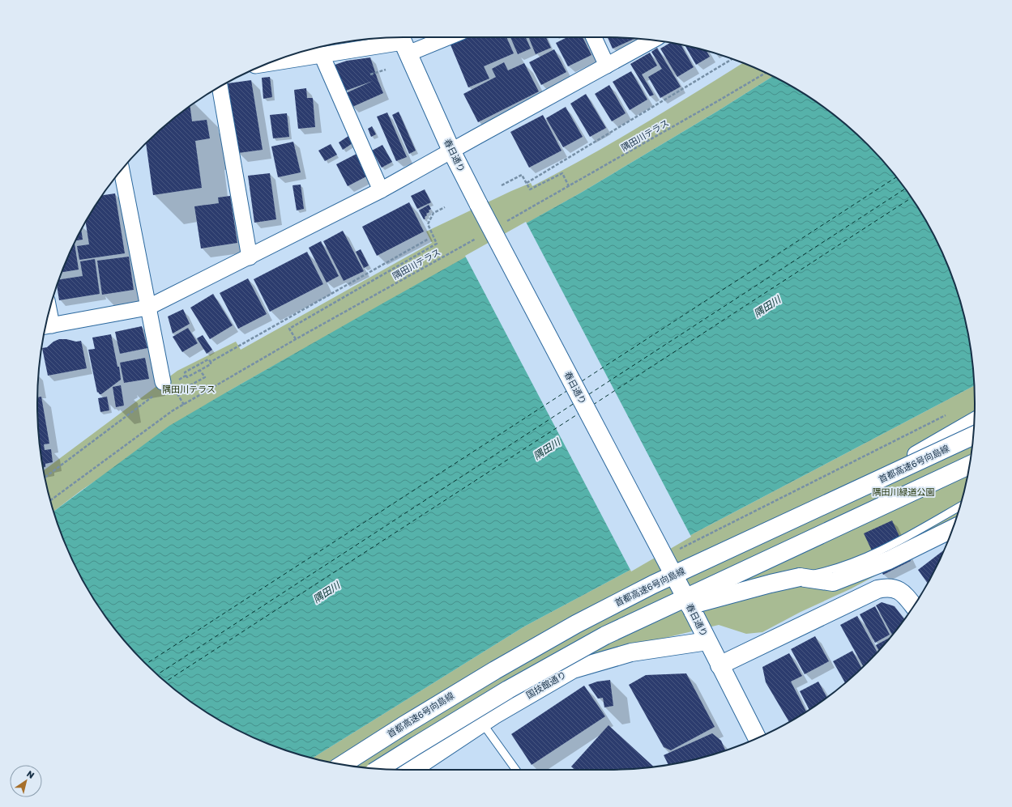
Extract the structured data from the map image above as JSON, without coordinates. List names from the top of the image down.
{
  "streets": {
    "main road": ["春日通り", "首都高速6号向島線", "国技館通り"],
    "path": ["隅田川テラス"]
  },
  "crossings": [
    ["春日通り", "国技館通り"]
  ],
  "water": ["隅田川"],
  "parks": ["隅田川テラス", "隅田川緑道公園"],
  "north": "top right"
}
